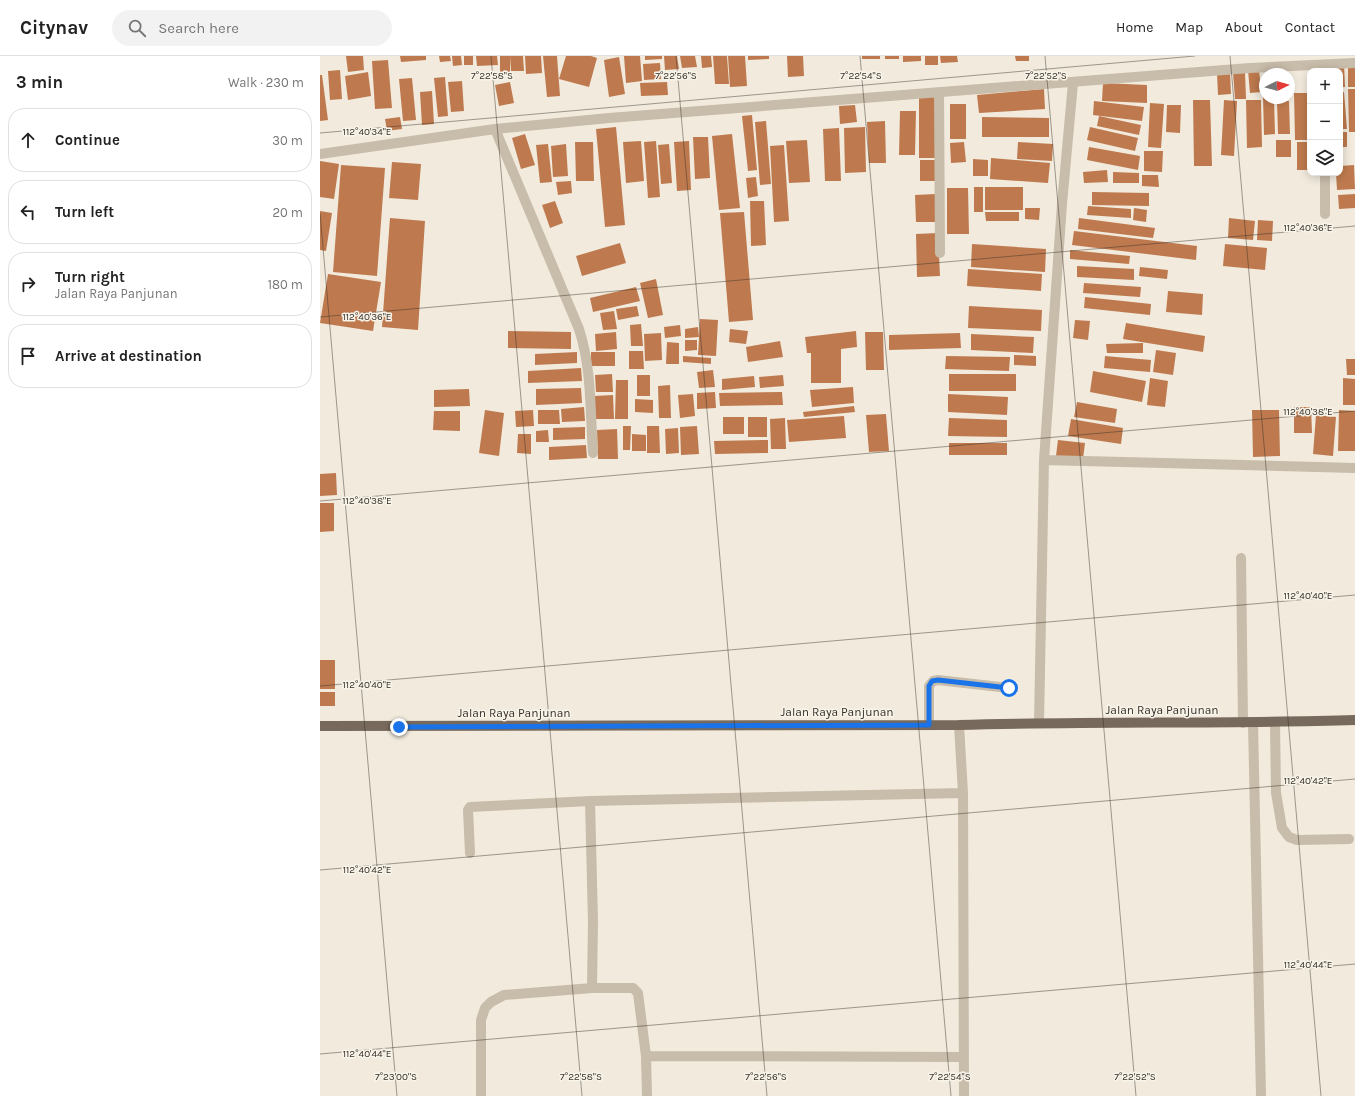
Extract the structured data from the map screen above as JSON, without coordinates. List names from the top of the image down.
{
  "streets": {
    "main road": ["Jalan Raya Panjunan"]
  },
  "north": "right",
  "page": {
    "header": "Citynav",
    "search": "Search here",
    "nav": [
      "Home",
      "Map",
      "About",
      "Contact"
    ],
    "heading": ["3 min", "Walk · 230 m"],
    "map_buttons": ["+", "−"],
    "list": [
      ["Continue", "30 m"],
      ["Turn left", "20 m"],
      ["Turn right", "Jalan Raya Panjunan", "180 m"],
      "Arrive at destination"
    ]
  },
  "coordinates": [
    "7°22'58\"S",
    "7°22'56\"S",
    "7°22'54\"S",
    "7°22'52\"S",
    "112°40'34\"E",
    "112°40'36\"E",
    "112°40'38\"E",
    "112°40'40\"E",
    "112°40'42\"E",
    "112°40'44\"E",
    "7°23'00\"S"
  ]
}
